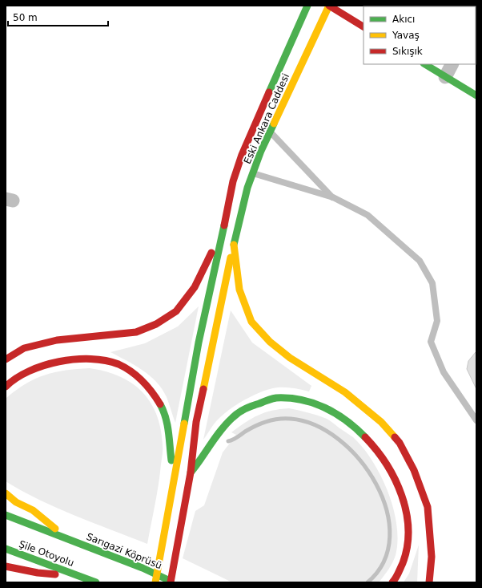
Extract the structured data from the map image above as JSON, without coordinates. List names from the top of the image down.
{
  "streets": {
    "main road": ["Eski Ankara Caddesi", "Sarıgazi Köprüsü", "Şile Otoyolu"]
  },
  "legend": ["Akıcı", "Yavaş", "Sıkışık"],
  "scale_bar": "50 m"
}
